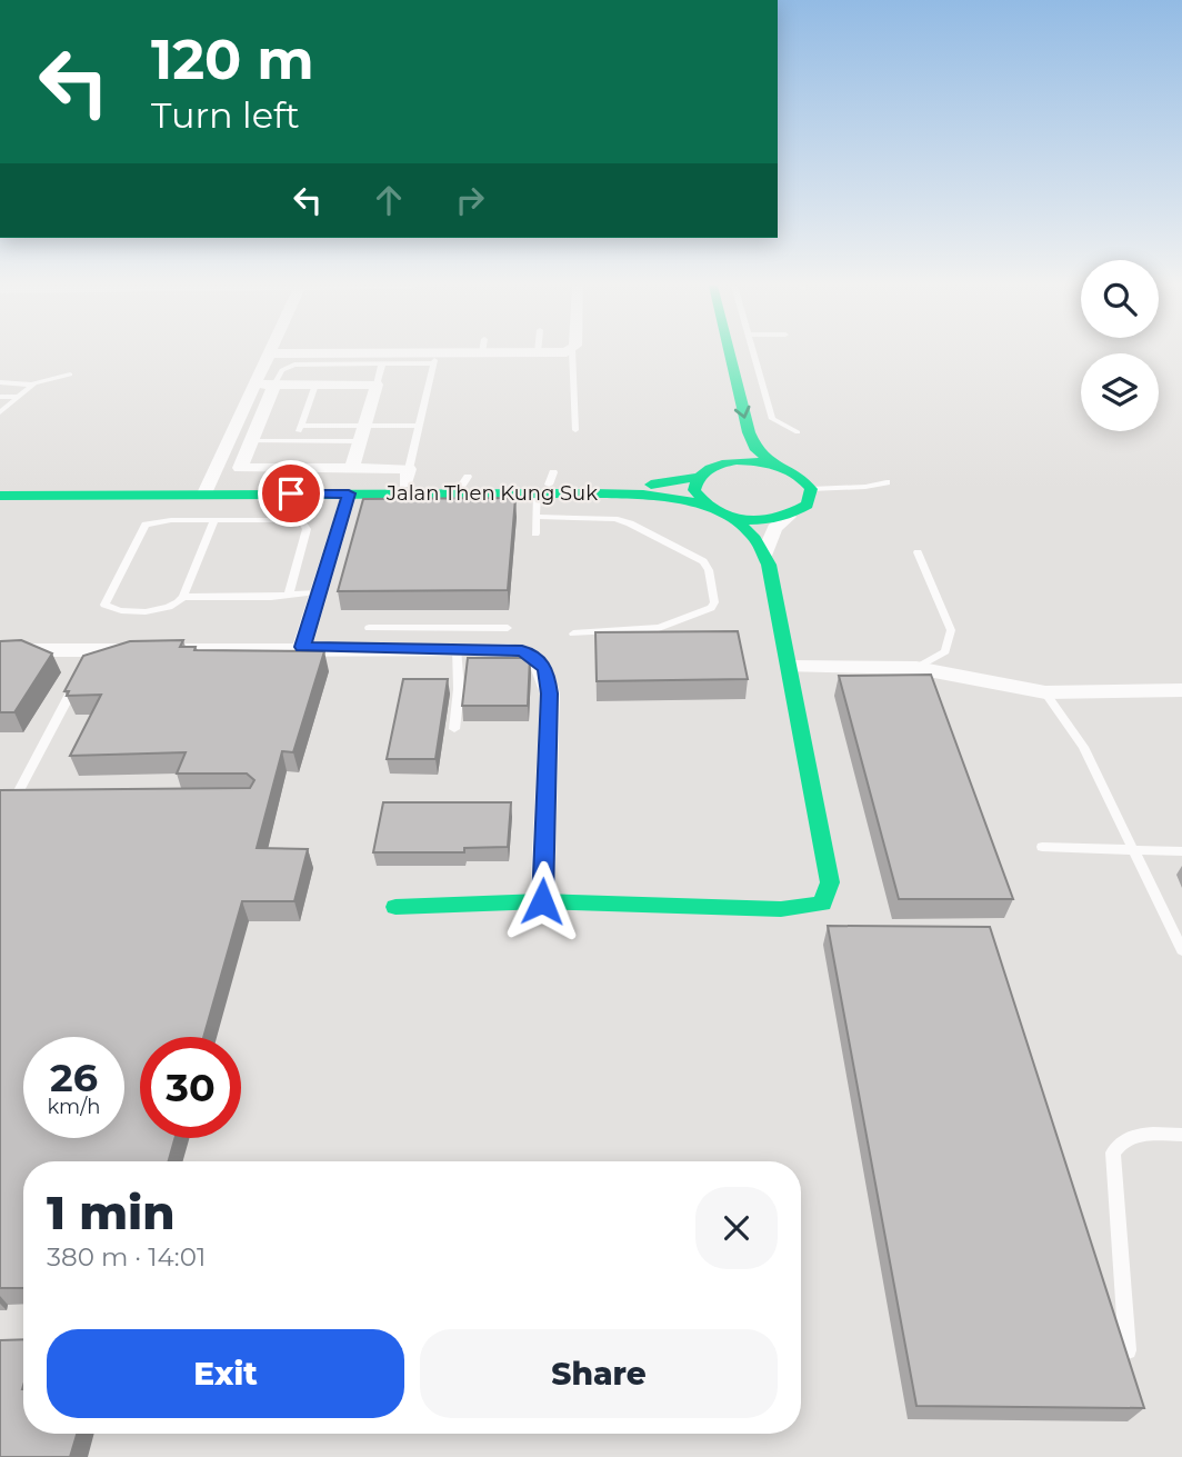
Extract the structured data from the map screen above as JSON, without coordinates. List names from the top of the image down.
{
  "streets": {
    "street": ["Jalan Then Kung Suk"]
  },
  "page": {
    "turn": ["120 m", "Turn left"],
    "speed": "26 km/h",
    "limit": "30",
    "heading": ["1 min", "380 m · 14:01"],
    "buttons": ["Exit", "Share"]
  }
}
